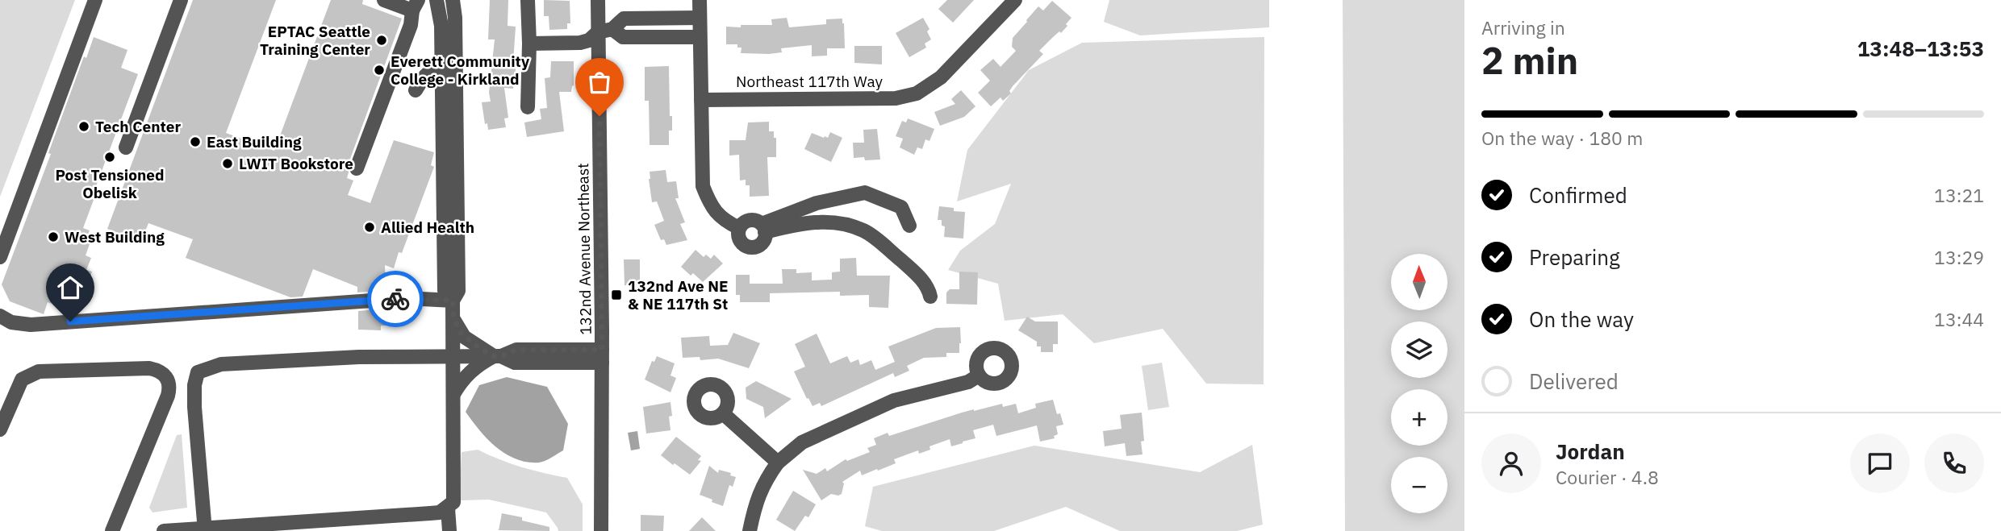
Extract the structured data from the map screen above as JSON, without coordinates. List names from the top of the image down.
{
  "streets": {
    "street": ["Northeast 117th Way", "132nd Avenue Northeast"]
  },
  "places": {
    "other": [
      "EPTAC Seattle Training Center",
      "Everett Community College - Kirkland",
      "Tech Center",
      "East Building",
      "Post Tensioned Obelisk",
      "LWIT Bookstore",
      "Allied Health",
      "West Building"
    ],
    "transit": ["132nd Ave NE & NE 117th St"]
  },
  "north": "top",
  "page": {
    "heading": ["2 min", "Arriving in", "13:48–13:53"],
    "panel": ["Jordan", "Courier · 4.8"],
    "bar": "On the way · 180 m",
    "list": [
      ["Confirmed", "13:21"],
      ["Preparing", "13:29"],
      ["On the way", "13:44"],
      "Delivered"
    ],
    "map_buttons": ["+", "−"]
  }
}
